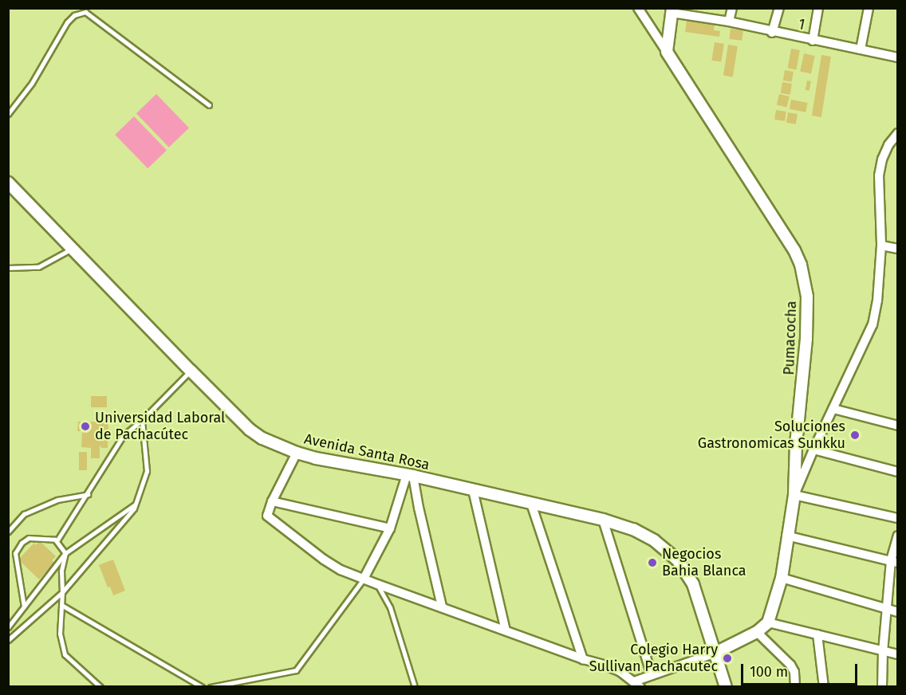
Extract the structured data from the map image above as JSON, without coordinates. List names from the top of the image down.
{
  "streets": {
    "street": ["1", "Pumacocha", "Avenida Santa Rosa"]
  },
  "places": [
    "Universidad Laboral de Pachacútec",
    "Soluciones Gastronomicas Sunkku",
    "Negocios Bahia Blanca",
    "Colegio Harry Sullivan Pachacutec"
  ],
  "scale_bar": "100 m"
}
